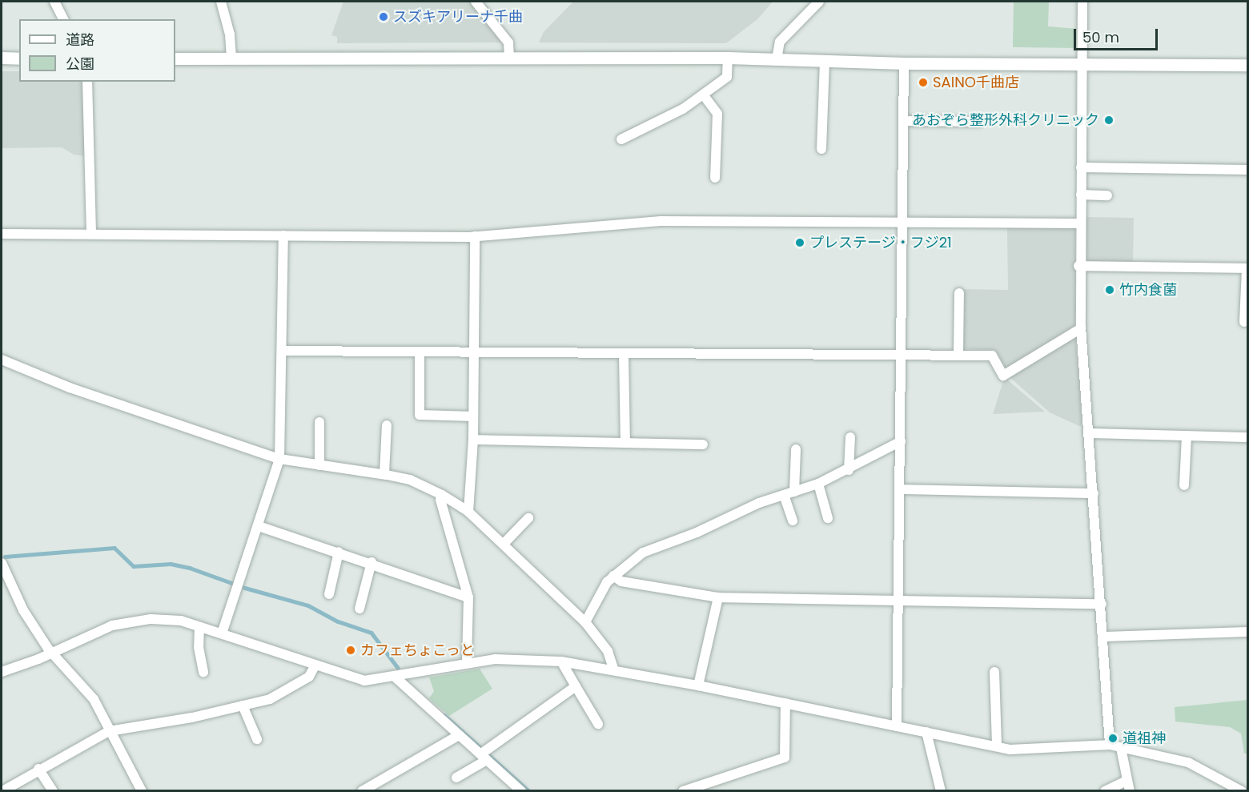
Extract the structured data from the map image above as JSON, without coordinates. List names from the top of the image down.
{
  "places": [
    "スズキアリーナ千曲",
    "SAINO千曲店",
    "あおぞら整形外科クリニック",
    "プレステージ・フジ21",
    "竹内食菌",
    "カフェちょこっと",
    "道祖神"
  ],
  "legend": ["道路", "公園"],
  "scale_bar": "50 m"
}
